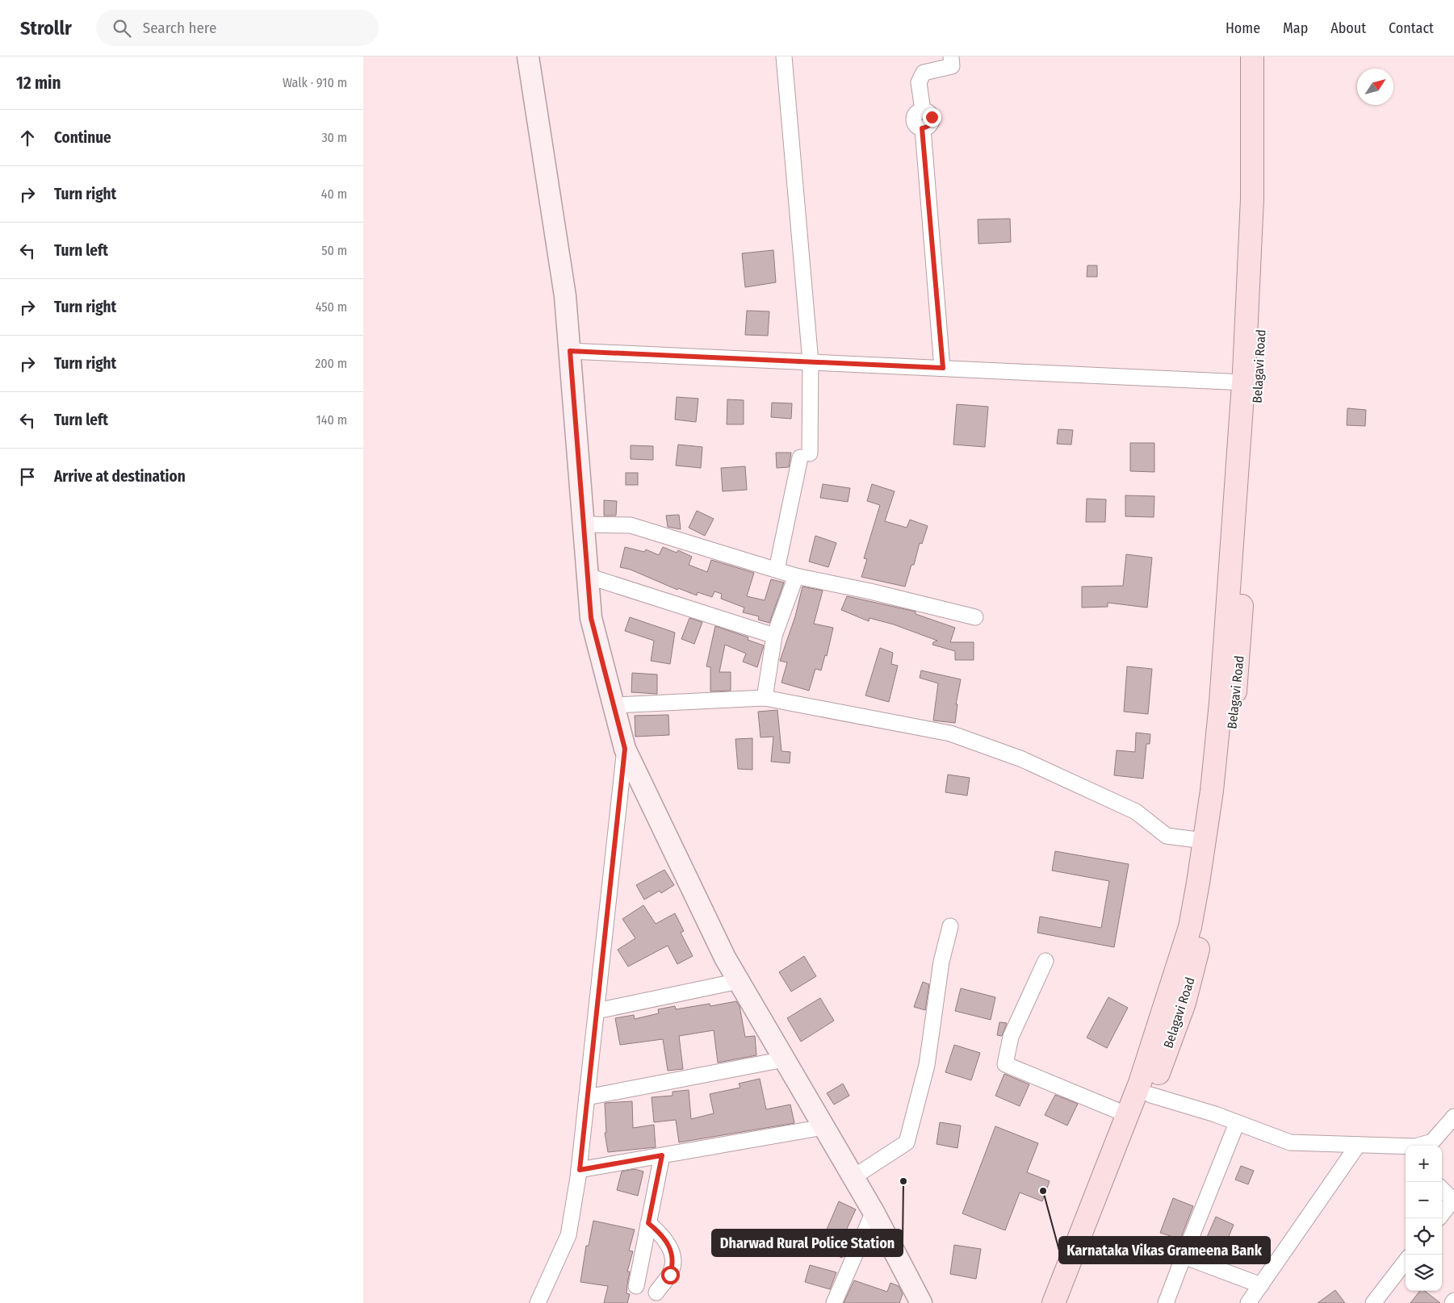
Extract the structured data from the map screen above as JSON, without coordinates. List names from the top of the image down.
{
  "streets": {
    "main road": ["Belagavi Road"]
  },
  "places": ["Dharwad Rural Police Station", "Karnataka Vikas Grameena Bank"],
  "north": "top right",
  "page": {
    "header": "Strollr",
    "search": "Search here",
    "nav": [
      "Home",
      "Map",
      "About",
      "Contact"
    ],
    "heading": ["12 min", "Walk · 910 m"],
    "list": [
      ["Continue", "30 m"],
      ["Turn right", "40 m"],
      ["Turn left", "50 m"],
      ["Turn right", "450 m"],
      ["Turn right", "200 m"],
      ["Turn left", "140 m"],
      "Arrive at destination"
    ],
    "map_buttons": ["+", "−"]
  }
}
